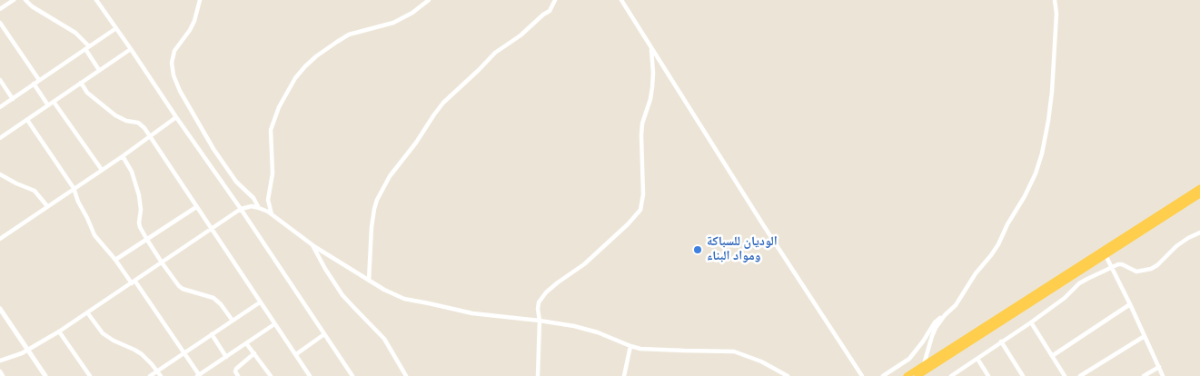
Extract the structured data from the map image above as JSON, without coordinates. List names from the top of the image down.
{
  "places": ["الوديان للسباكة ومواد البناء"]
}
